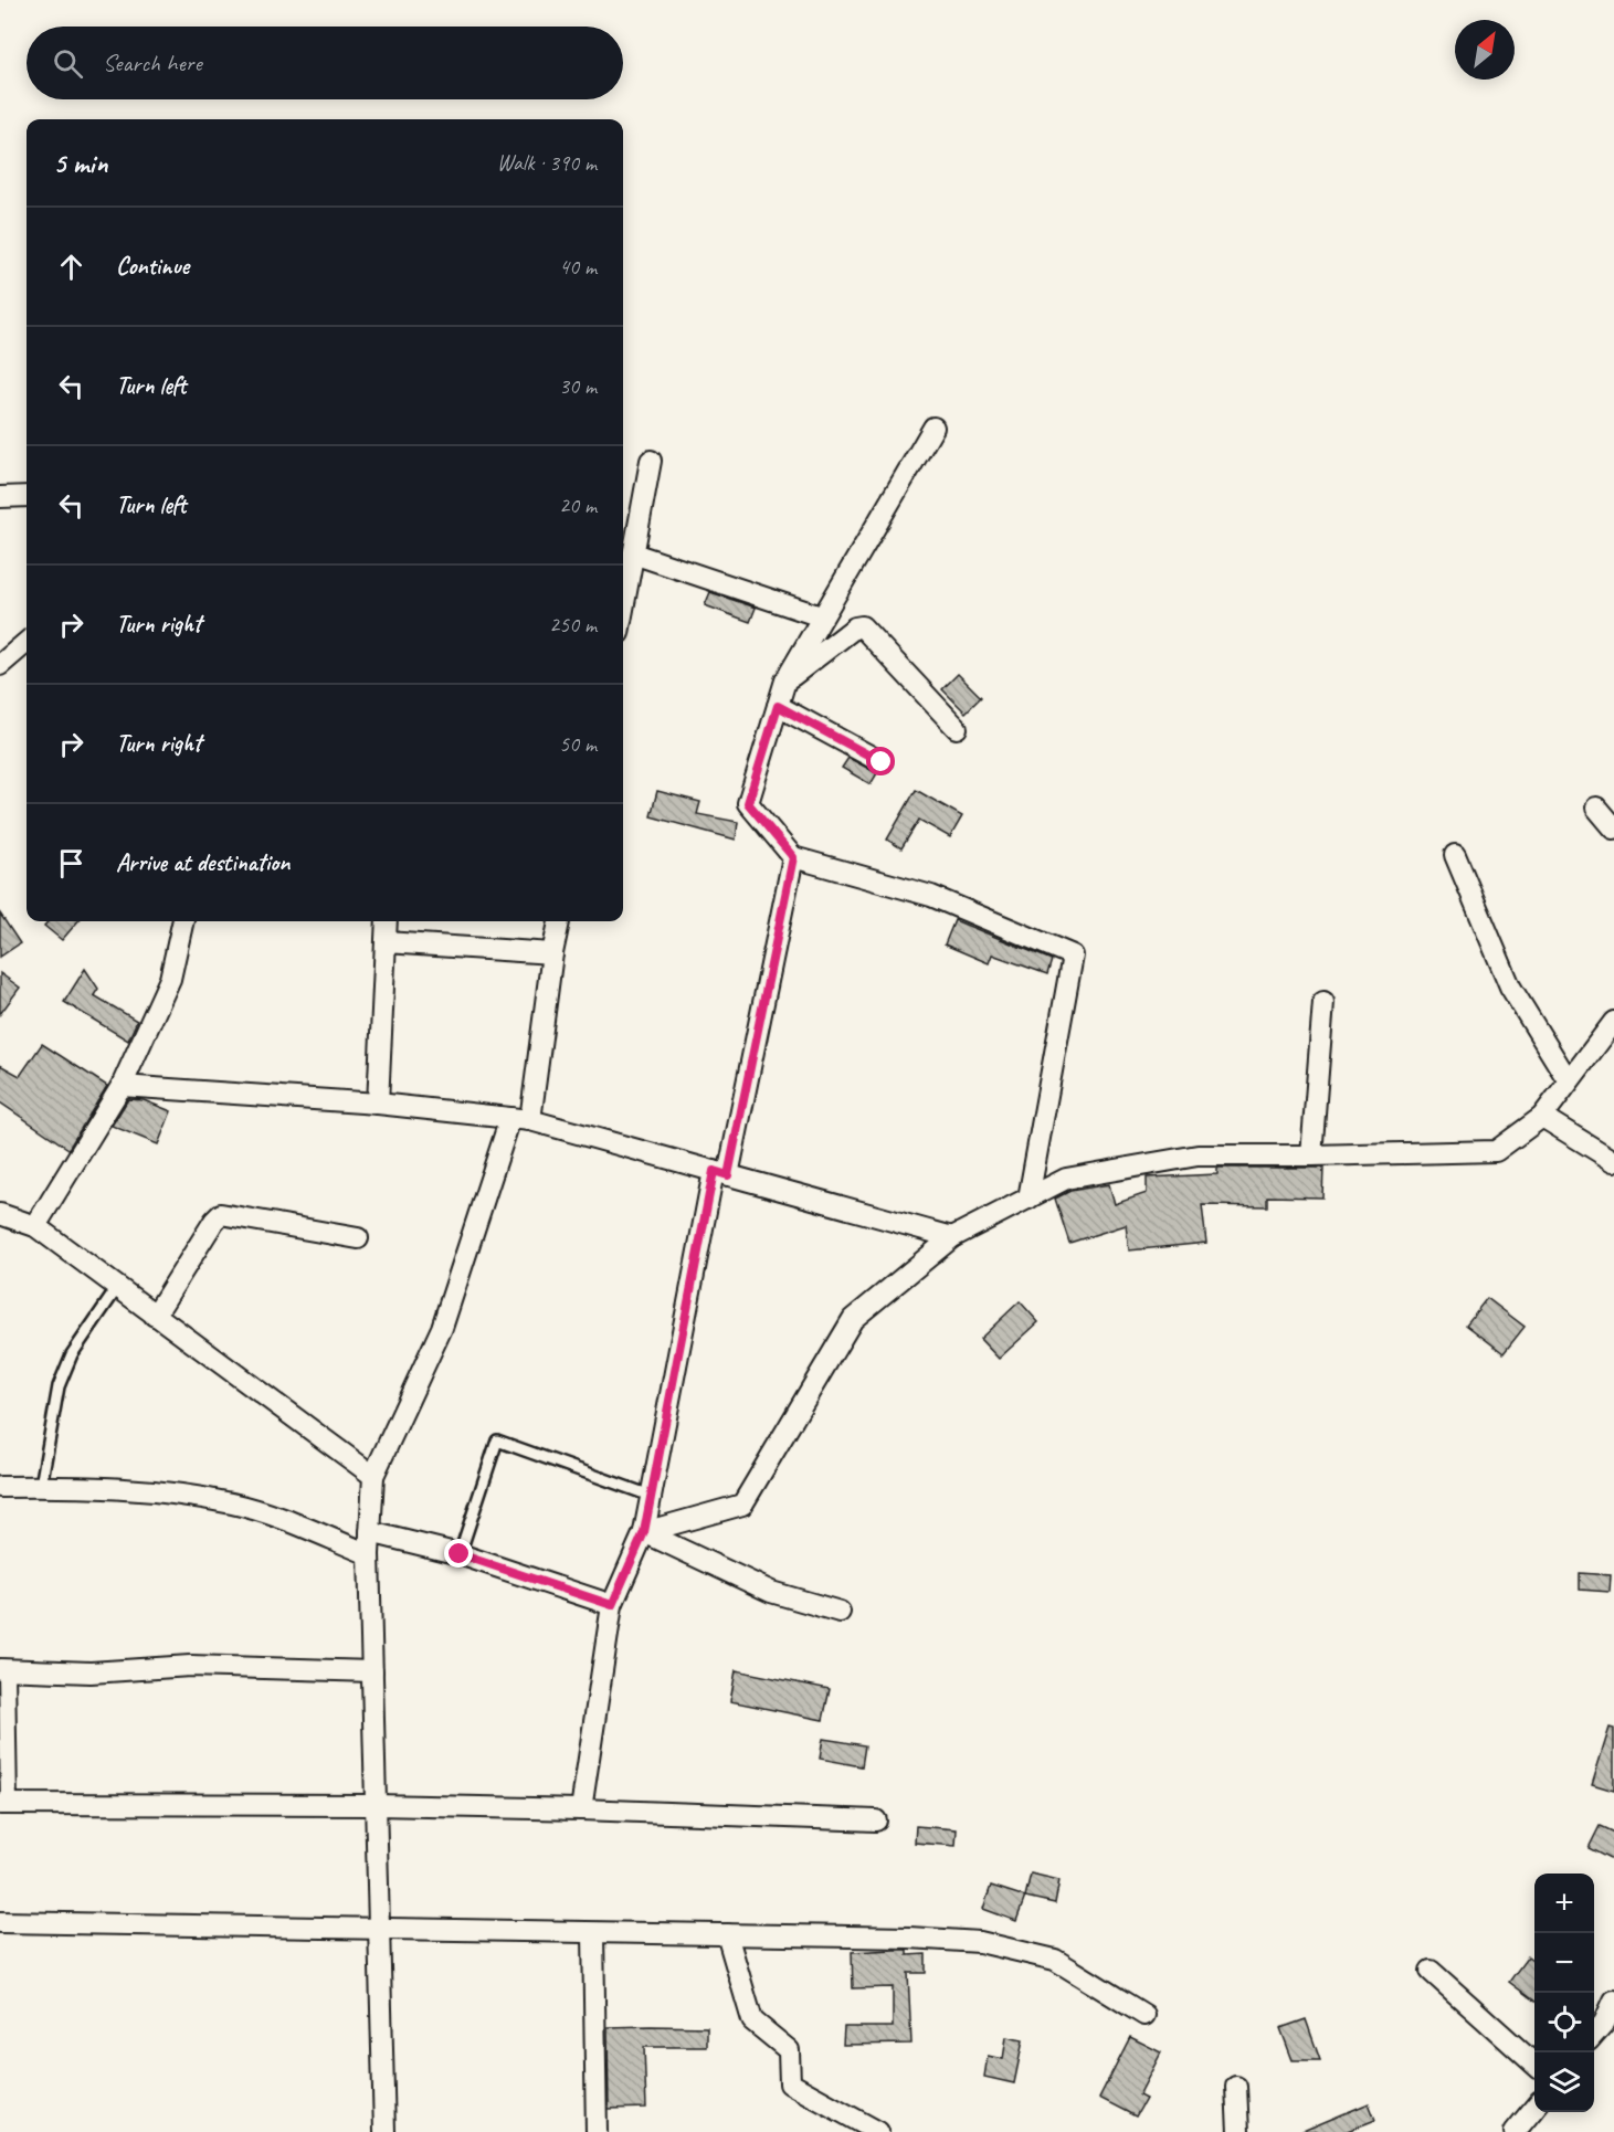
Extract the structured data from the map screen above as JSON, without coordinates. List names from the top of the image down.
{
  "north": "top right",
  "page": {
    "search": "Search here",
    "heading": ["5 min", "Walk · 390 m"],
    "list": [
      ["Continue", "40 m"],
      ["Turn left", "30 m"],
      ["Turn left", "20 m"],
      ["Turn right", "250 m"],
      ["Turn right", "50 m"],
      "Arrive at destination"
    ],
    "map_buttons": ["+", "−"]
  }
}
